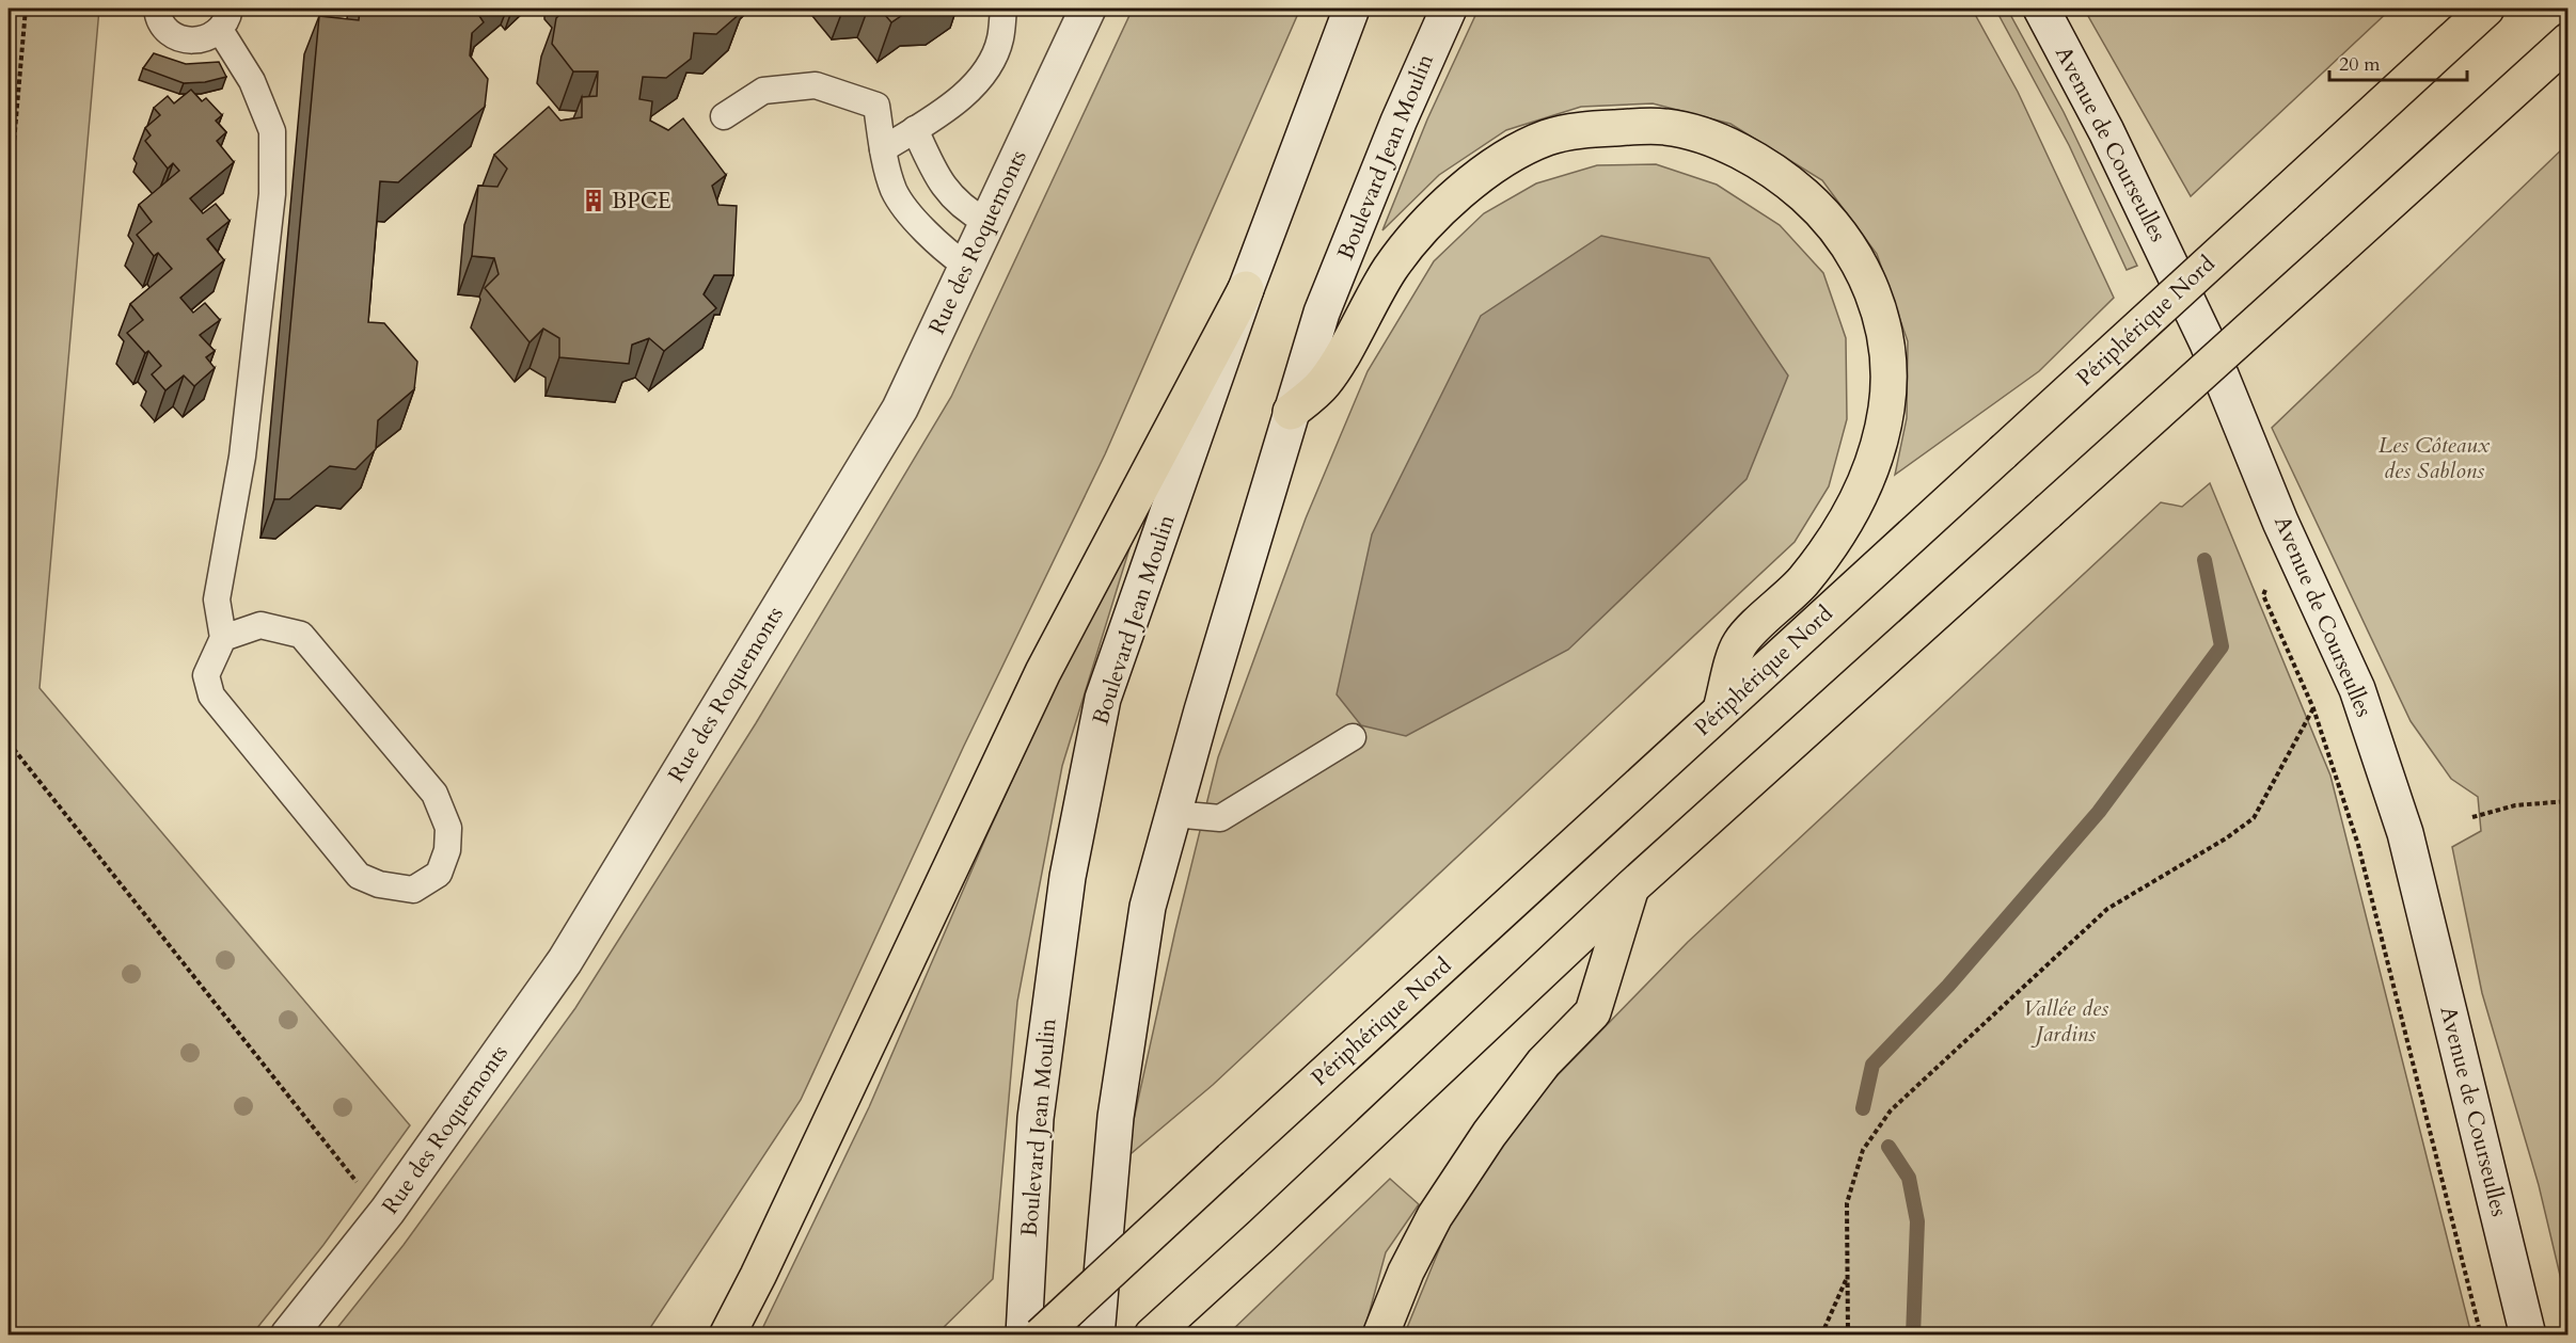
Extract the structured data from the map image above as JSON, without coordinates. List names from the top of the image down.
{
  "streets": {
    "highway": ["Périphérique Nord"],
    "street": ["Avenue de Courseulles", "Boulevard Jean Moulin", "Rue des Roquemonts"]
  },
  "parks": ["Les Côteaux des Sablons", "Vallée des Jardins"],
  "places": {
    "building": ["BPCE"]
  },
  "scale_bar": "20 m"
}
